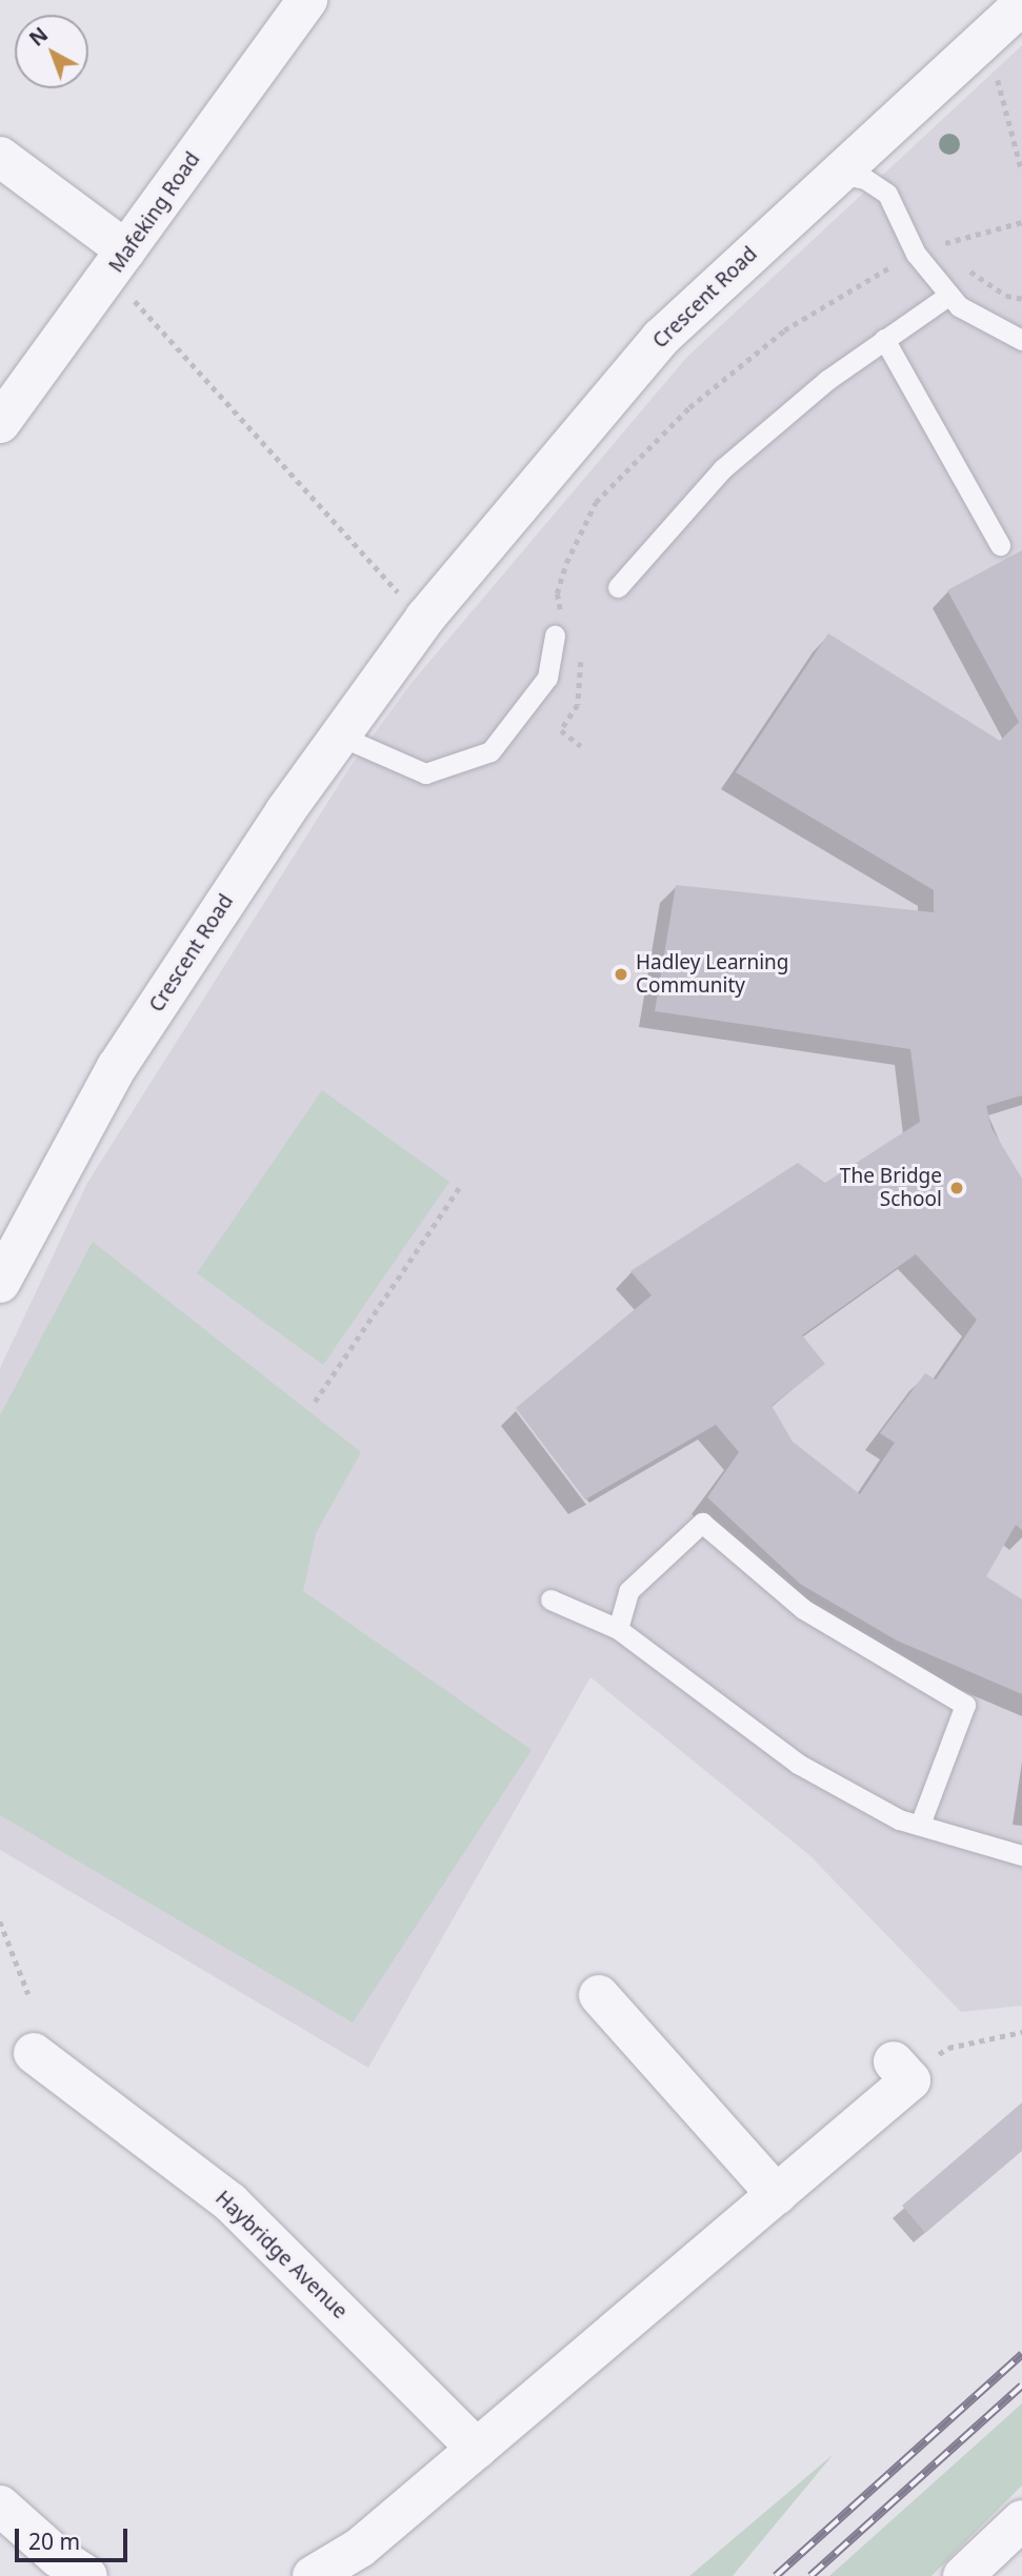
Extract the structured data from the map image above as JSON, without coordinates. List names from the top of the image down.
{
  "streets": {
    "street": ["Mafeking Road", "Crescent Road", "Haybridge Avenue"]
  },
  "places": ["Hadley Learning Community", "The Bridge School"],
  "scale_bar": "20 m",
  "north": "top left"
}
